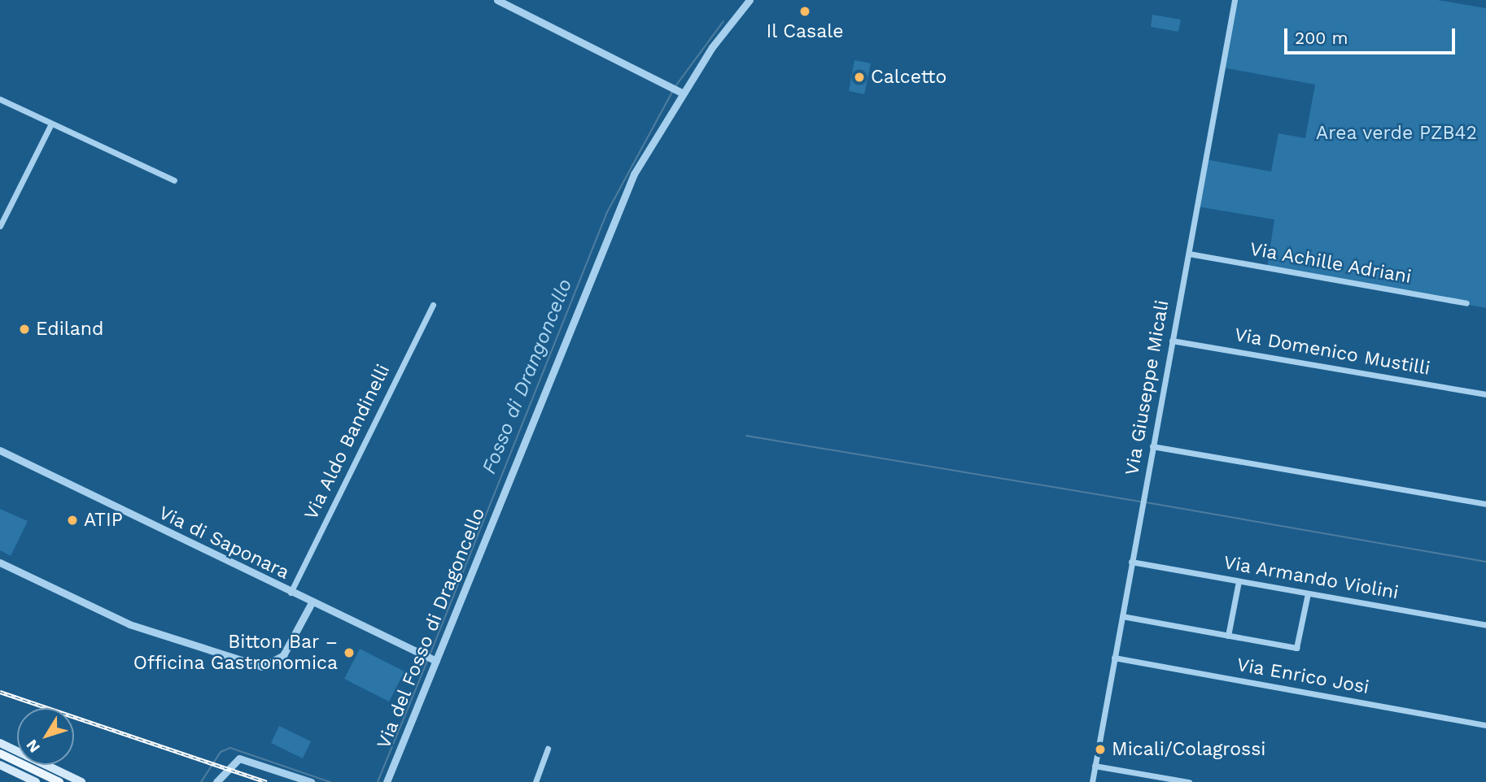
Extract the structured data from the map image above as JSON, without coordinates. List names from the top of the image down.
{
  "streets": {
    "street": [
      "Via Achille Adriani",
      "Via Domenico Mustilli",
      "Via Giuseppe Micali",
      "Via Aldo Bandinelli",
      "Via di Saponara",
      "Via Armando Violini",
      "Via del Fosso di Dragoncello",
      "Via Enrico Josi"
    ]
  },
  "crossings": [
    ["Via Achille Adriani", "Via Giuseppe Micali"],
    ["Via Domenico Mustilli", "Via Giuseppe Micali"],
    ["Via Giuseppe Micali", "Via Armando Violini"],
    ["Via Giuseppe Micali", "Via Enrico Josi"],
    ["Via Aldo Bandinelli", "Via di Saponara"],
    ["Via di Saponara", "Via del Fosso di Dragoncello"]
  ],
  "water": ["Fosso di Drangoncello"],
  "parks": ["Area verde PZB42"],
  "places": [
    "Il Casale",
    "Calcetto",
    "Ediland",
    "ATIP",
    "Bitton Bar – Officina Gastronomica",
    "Micali/Colagrossi"
  ],
  "scale_bar": "200 m",
  "north": "bottom left"
}
